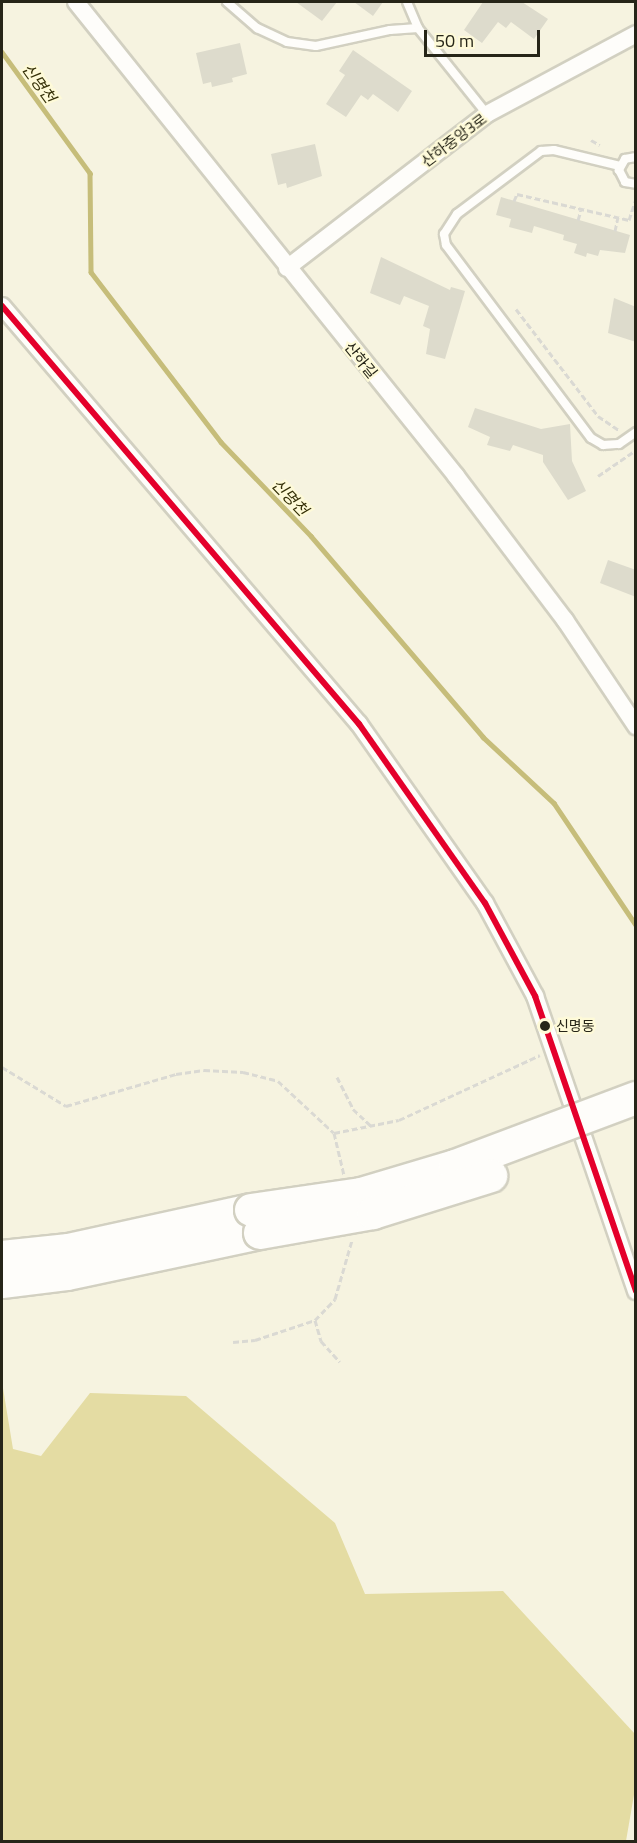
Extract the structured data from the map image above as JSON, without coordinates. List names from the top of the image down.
{
  "streets": {
    "street": ["산하중앙3로", "산하길"]
  },
  "crossings": [
    ["산하중앙3로", "산하길"]
  ],
  "water": ["신명천"],
  "places": ["신명동"],
  "scale_bar": "50 m"
}
